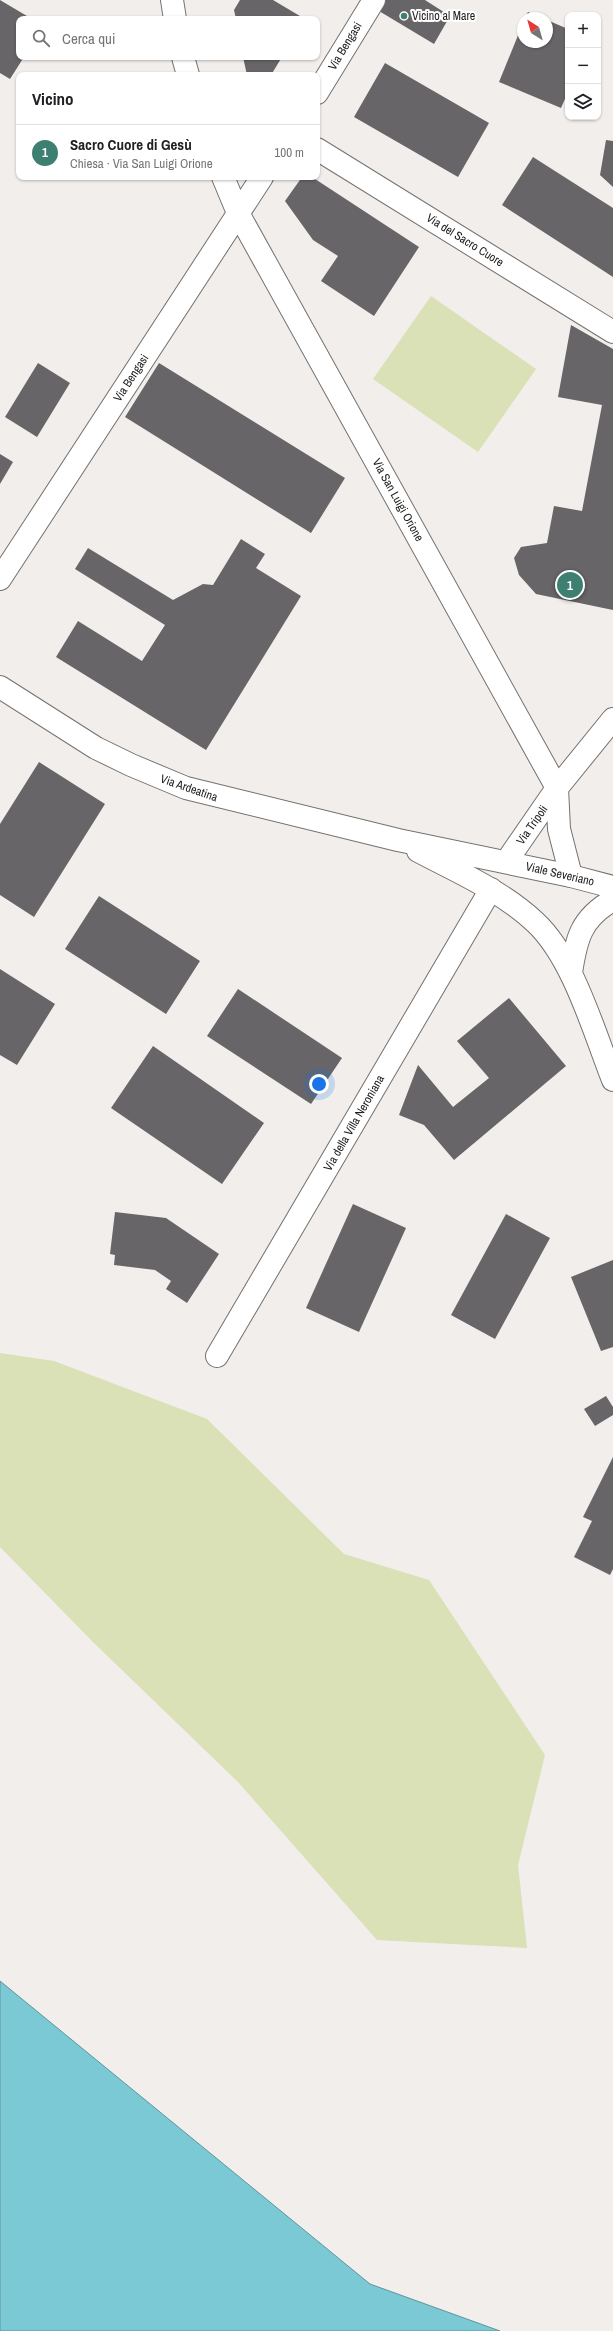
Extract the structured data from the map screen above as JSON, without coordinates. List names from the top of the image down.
{
  "streets": {
    "street": [
      "Via Bengasi",
      "Via del Sacro Cuore",
      "Via San Luigi Orione",
      "Via Ardeatina",
      "Via Tripoli",
      "Viale Severiano",
      "Via della Villa Neroniana"
    ]
  },
  "crossings": [
    ["Via Bengasi", "Via San Luigi Orione"],
    ["Via San Luigi Orione", "Via Tripoli"],
    ["Via Ardeatina", "Via Tripoli"],
    ["Via Ardeatina", "Viale Severiano"],
    ["Via Ardeatina", "Via della Villa Neroniana"],
    ["Via Tripoli", "Viale Severiano"]
  ],
  "places": ["Vicino al Mare"],
  "north": "top left",
  "page": {
    "map_buttons": ["+", "−"],
    "search": "Cerca qui",
    "heading": "Vicino",
    "list": [
      {
        "mark": "1",
        "name": "Sacro Cuore di Gesù",
        "note": "Chiesa · Via San Luigi Orione",
        "value": "100 m"
      }
    ],
    "pins": "1"
  }
}
